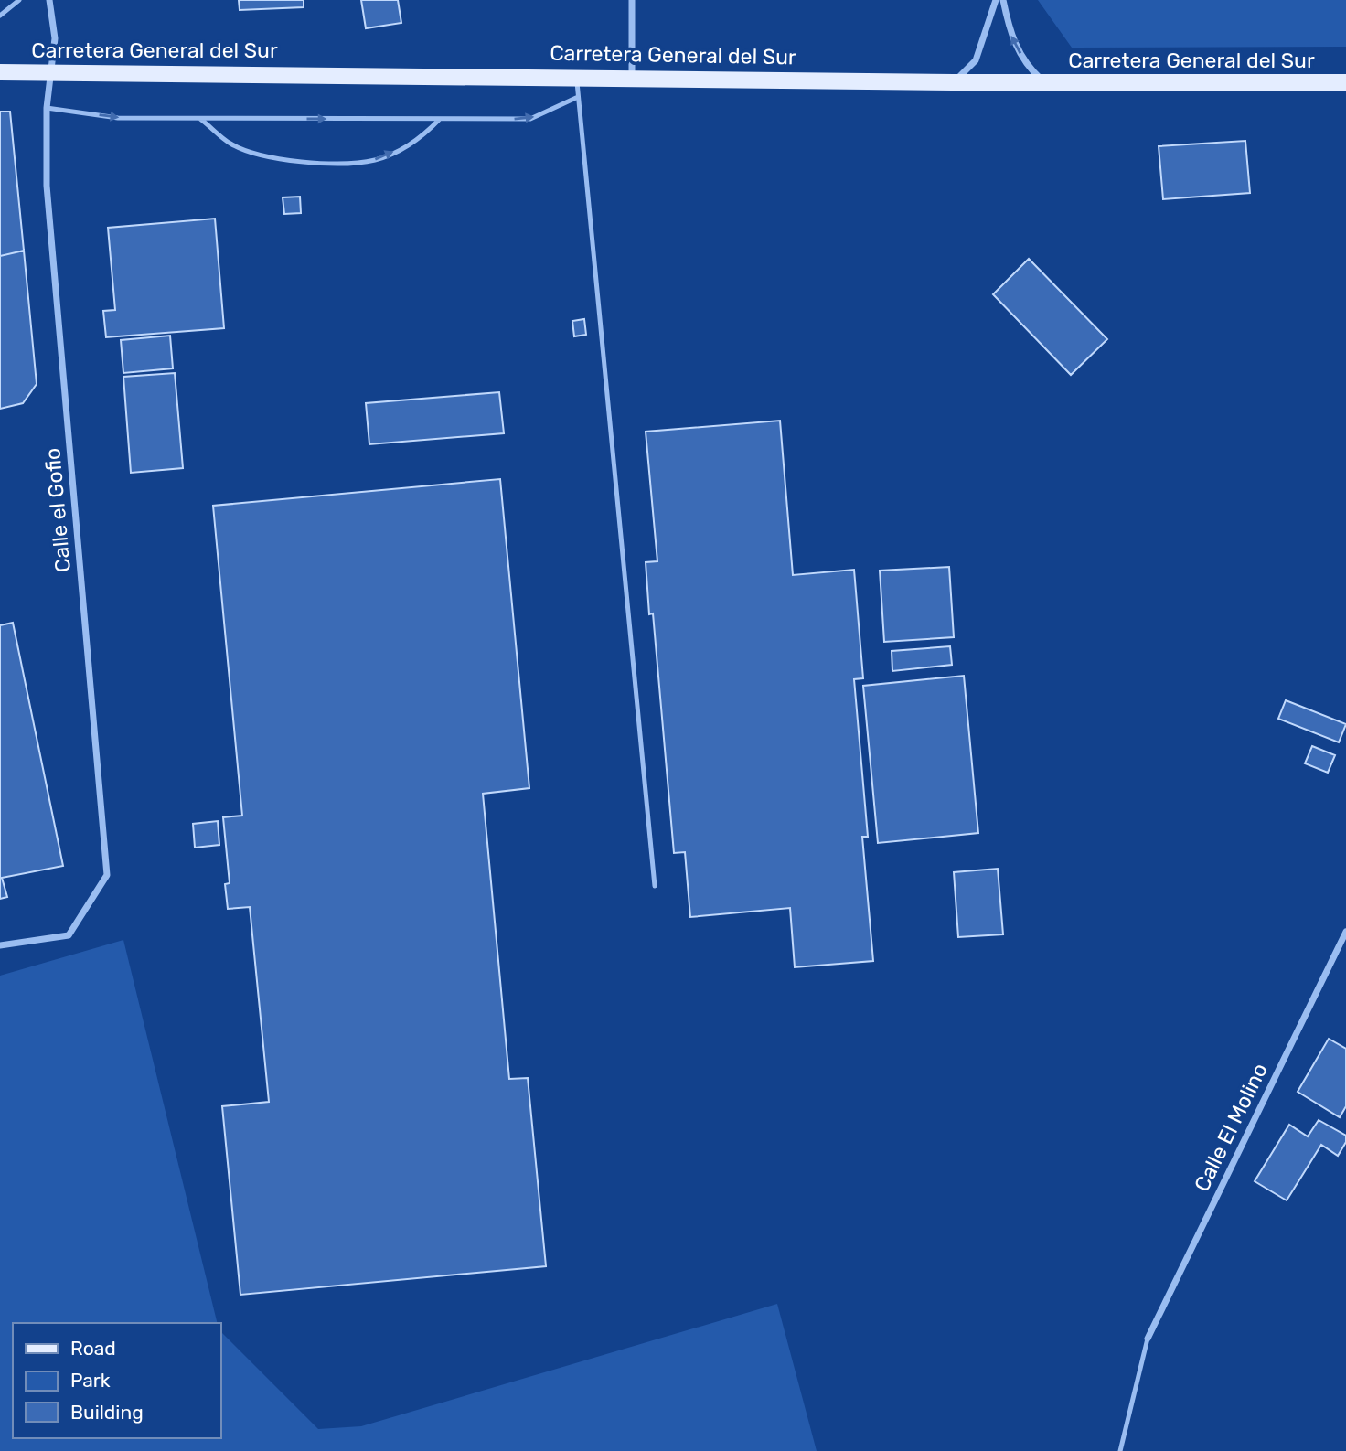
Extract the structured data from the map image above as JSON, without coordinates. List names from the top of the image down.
{
  "streets": {
    "main road": ["Carretera General del Sur"],
    "street": ["Calle el Gofio", "Calle El Molino"]
  },
  "crossings": [
    ["Carretera General del Sur", "Calle el Gofio"]
  ],
  "legend": ["Road", "Park", "Building"]
}
